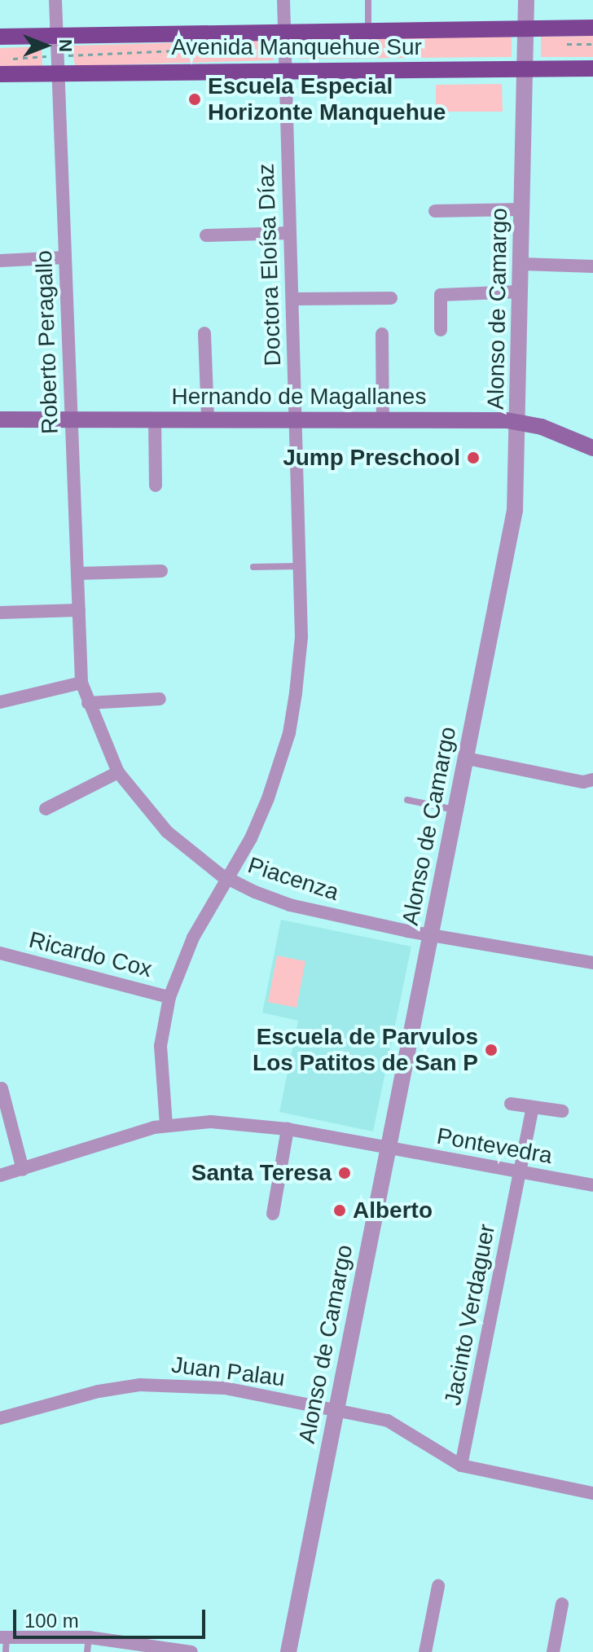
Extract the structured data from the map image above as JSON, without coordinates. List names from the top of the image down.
{
  "streets": {
    "main road": ["Avenida Manquehue Sur", "Hernando de Magallanes"],
    "street": [
      "Doctora Eloísa Díaz",
      "Alonso de Camargo",
      "Roberto Peragallo",
      "Piacenza",
      "Ricardo Cox",
      "Pontevedra",
      "Jacinto Verdaguer",
      "Juan Palau"
    ]
  },
  "crossings": [
    ["Avenida Manquehue Sur", "Doctora Eloísa Díaz"],
    ["Avenida Manquehue Sur", "Alonso de Camargo"],
    ["Avenida Manquehue Sur", "Roberto Peragallo"],
    ["Doctora Eloísa Díaz", "Hernando de Magallanes"],
    ["Doctora Eloísa Díaz", "Piacenza"],
    ["Doctora Eloísa Díaz", "Ricardo Cox"],
    ["Doctora Eloísa Díaz", "Pontevedra"],
    ["Alonso de Camargo", "Hernando de Magallanes"],
    ["Alonso de Camargo", "Piacenza"],
    ["Alonso de Camargo", "Pontevedra"],
    ["Alonso de Camargo", "Juan Palau"],
    ["Roberto Peragallo", "Hernando de Magallanes"],
    ["Roberto Peragallo", "Piacenza"],
    ["Pontevedra", "Jacinto Verdaguer"],
    ["Jacinto Verdaguer", "Juan Palau"]
  ],
  "places": [
    "Escuela Especial Horizonte Manquehue",
    "Jump Preschool",
    "Escuela de Parvulos Los Patitos de San P",
    "Santa Teresa",
    "Alberto"
  ],
  "scale_bar": "100 m",
  "north": "right"
}
